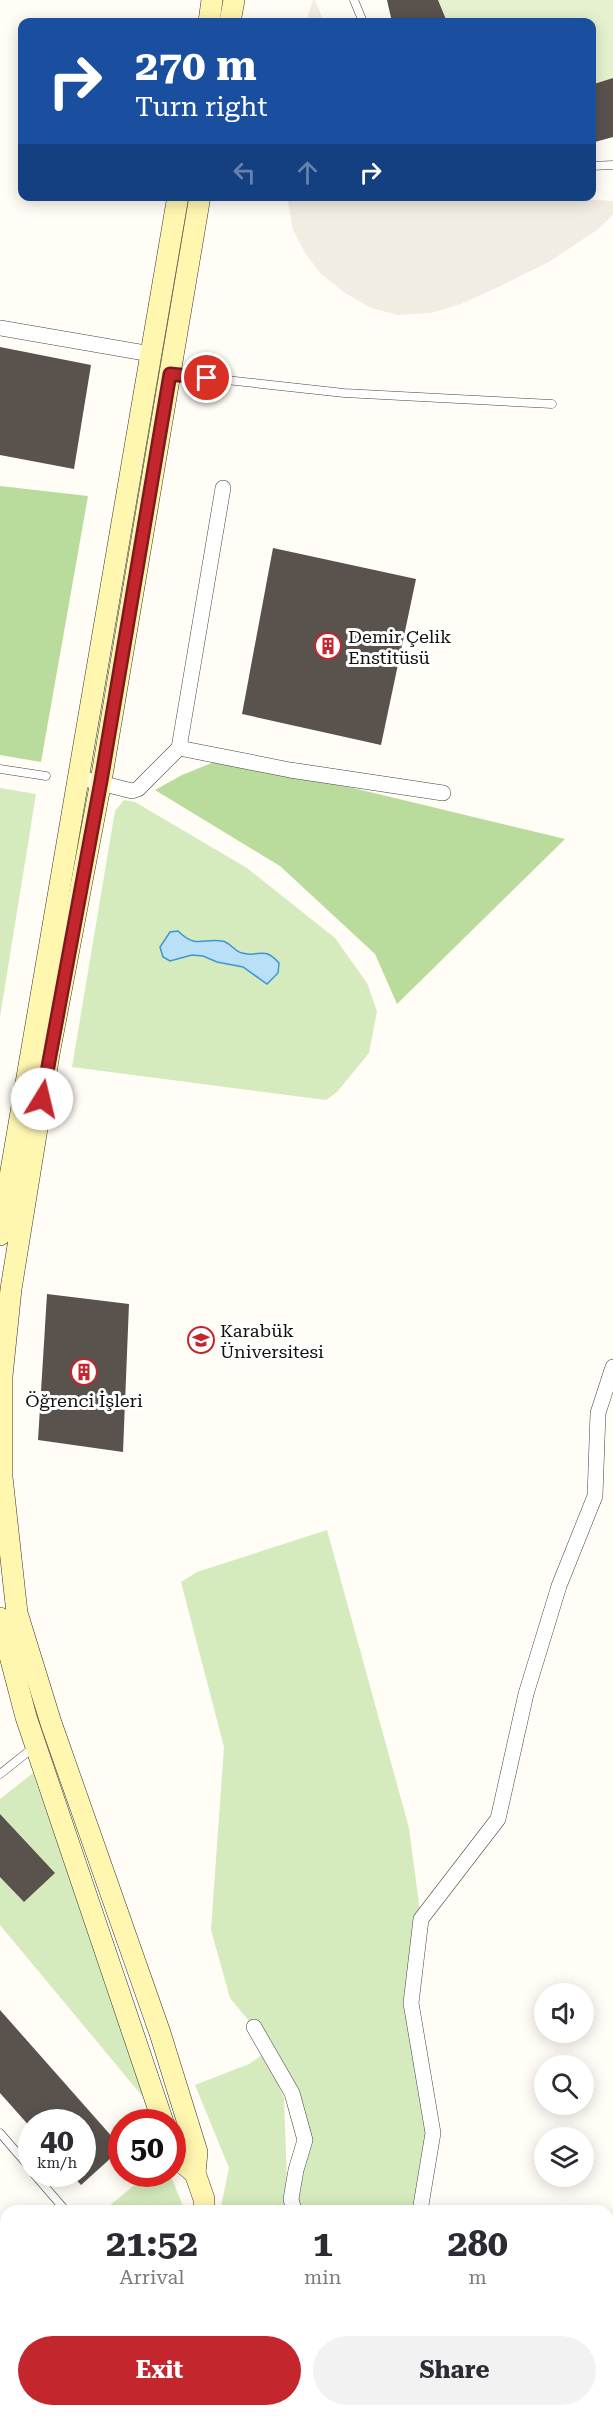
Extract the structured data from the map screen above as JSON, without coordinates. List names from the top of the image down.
{
  "places": {
    "building": ["Demir Çelik Enstitüsü", "Öğrenci İşleri"],
    "school or university": ["Karabük Üniversitesi"]
  },
  "page": {
    "turn": ["270 m", "Turn right"],
    "speed": "40 km/h",
    "limit": "50",
    "eta": [
      "21:52",
      "Arrival",
      "1",
      "min",
      "280",
      "m"
    ],
    "buttons": ["Exit", "Share"]
  }
}
